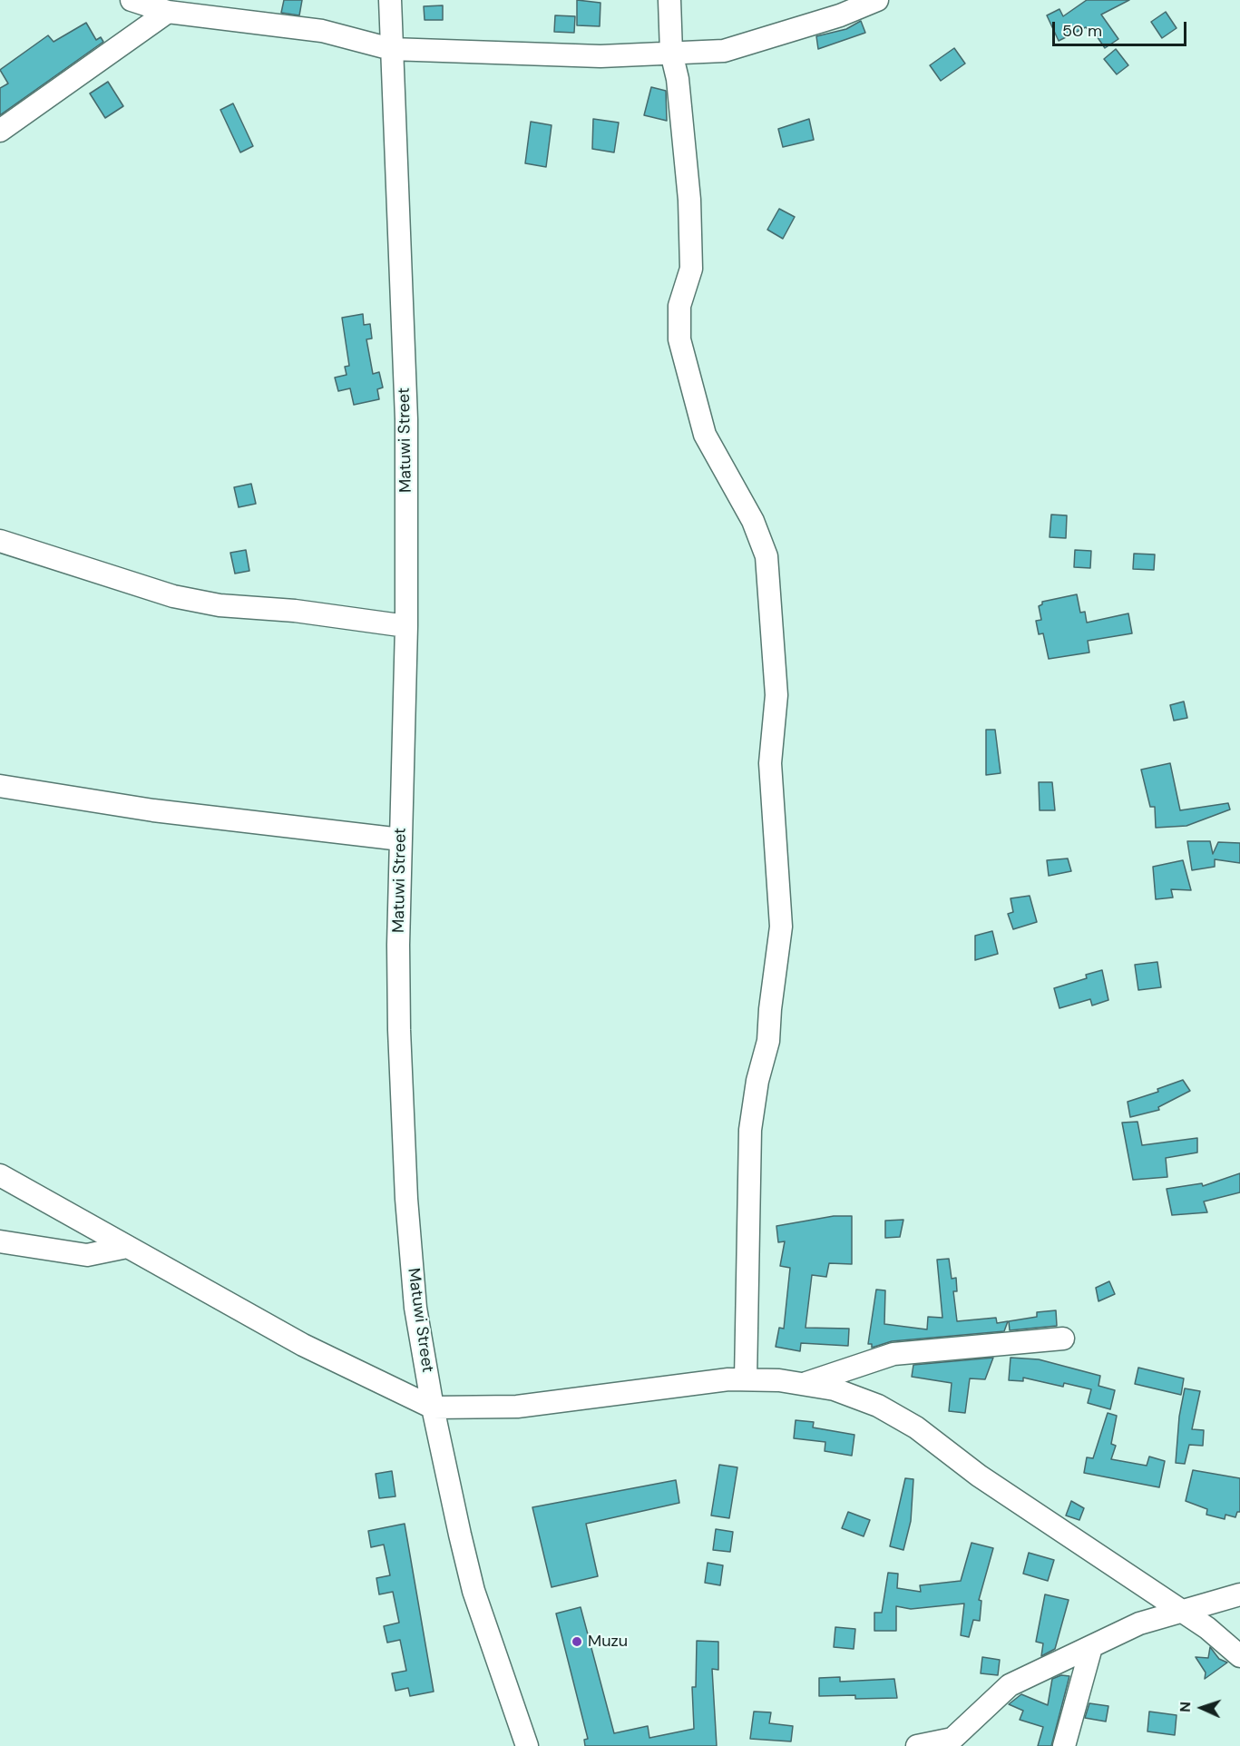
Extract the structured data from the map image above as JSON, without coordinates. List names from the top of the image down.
{
  "streets": {
    "street": ["Matuwi Street"]
  },
  "places": ["Muzu"],
  "scale_bar": "50 m",
  "north": "left"
}
